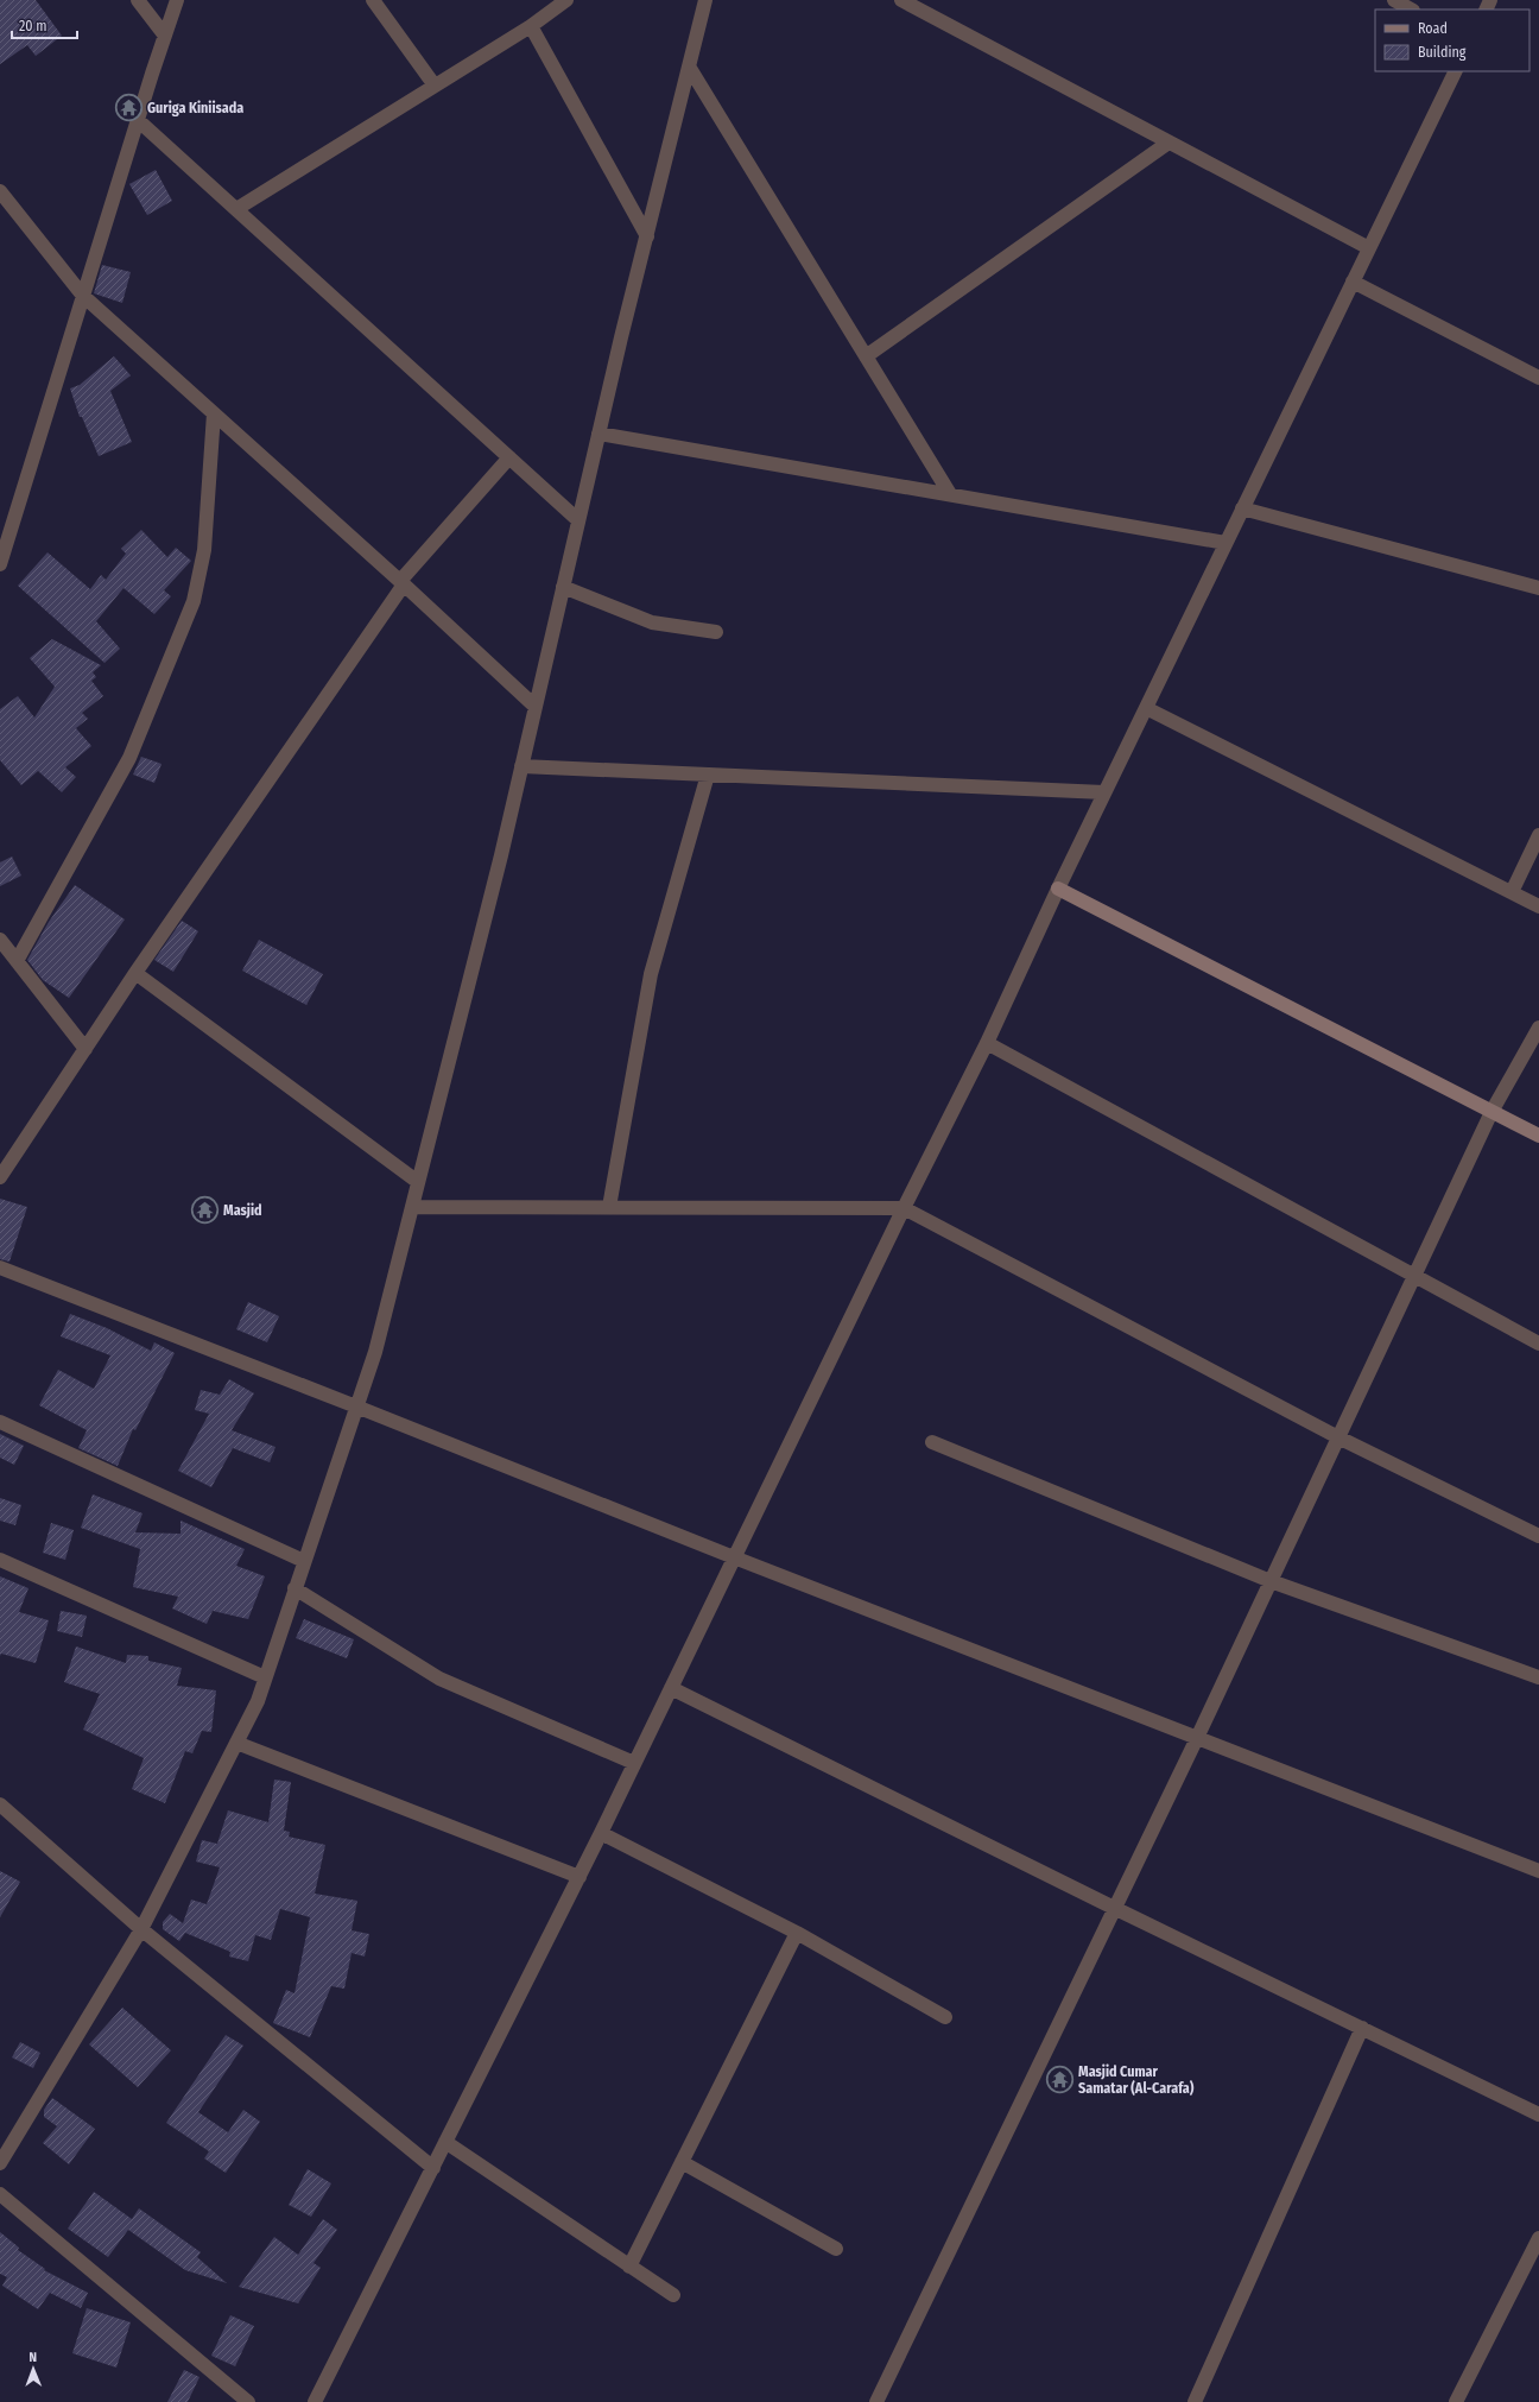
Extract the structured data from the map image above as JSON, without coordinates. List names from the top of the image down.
{
  "places": {
    "temple": ["Guriga Kiniisada", "Masjid", "Masjid Cumar Samatar (Al-Carafa)"]
  },
  "legend": ["Road", "Building"],
  "scale_bar": "20 m",
  "north": "top"
}
